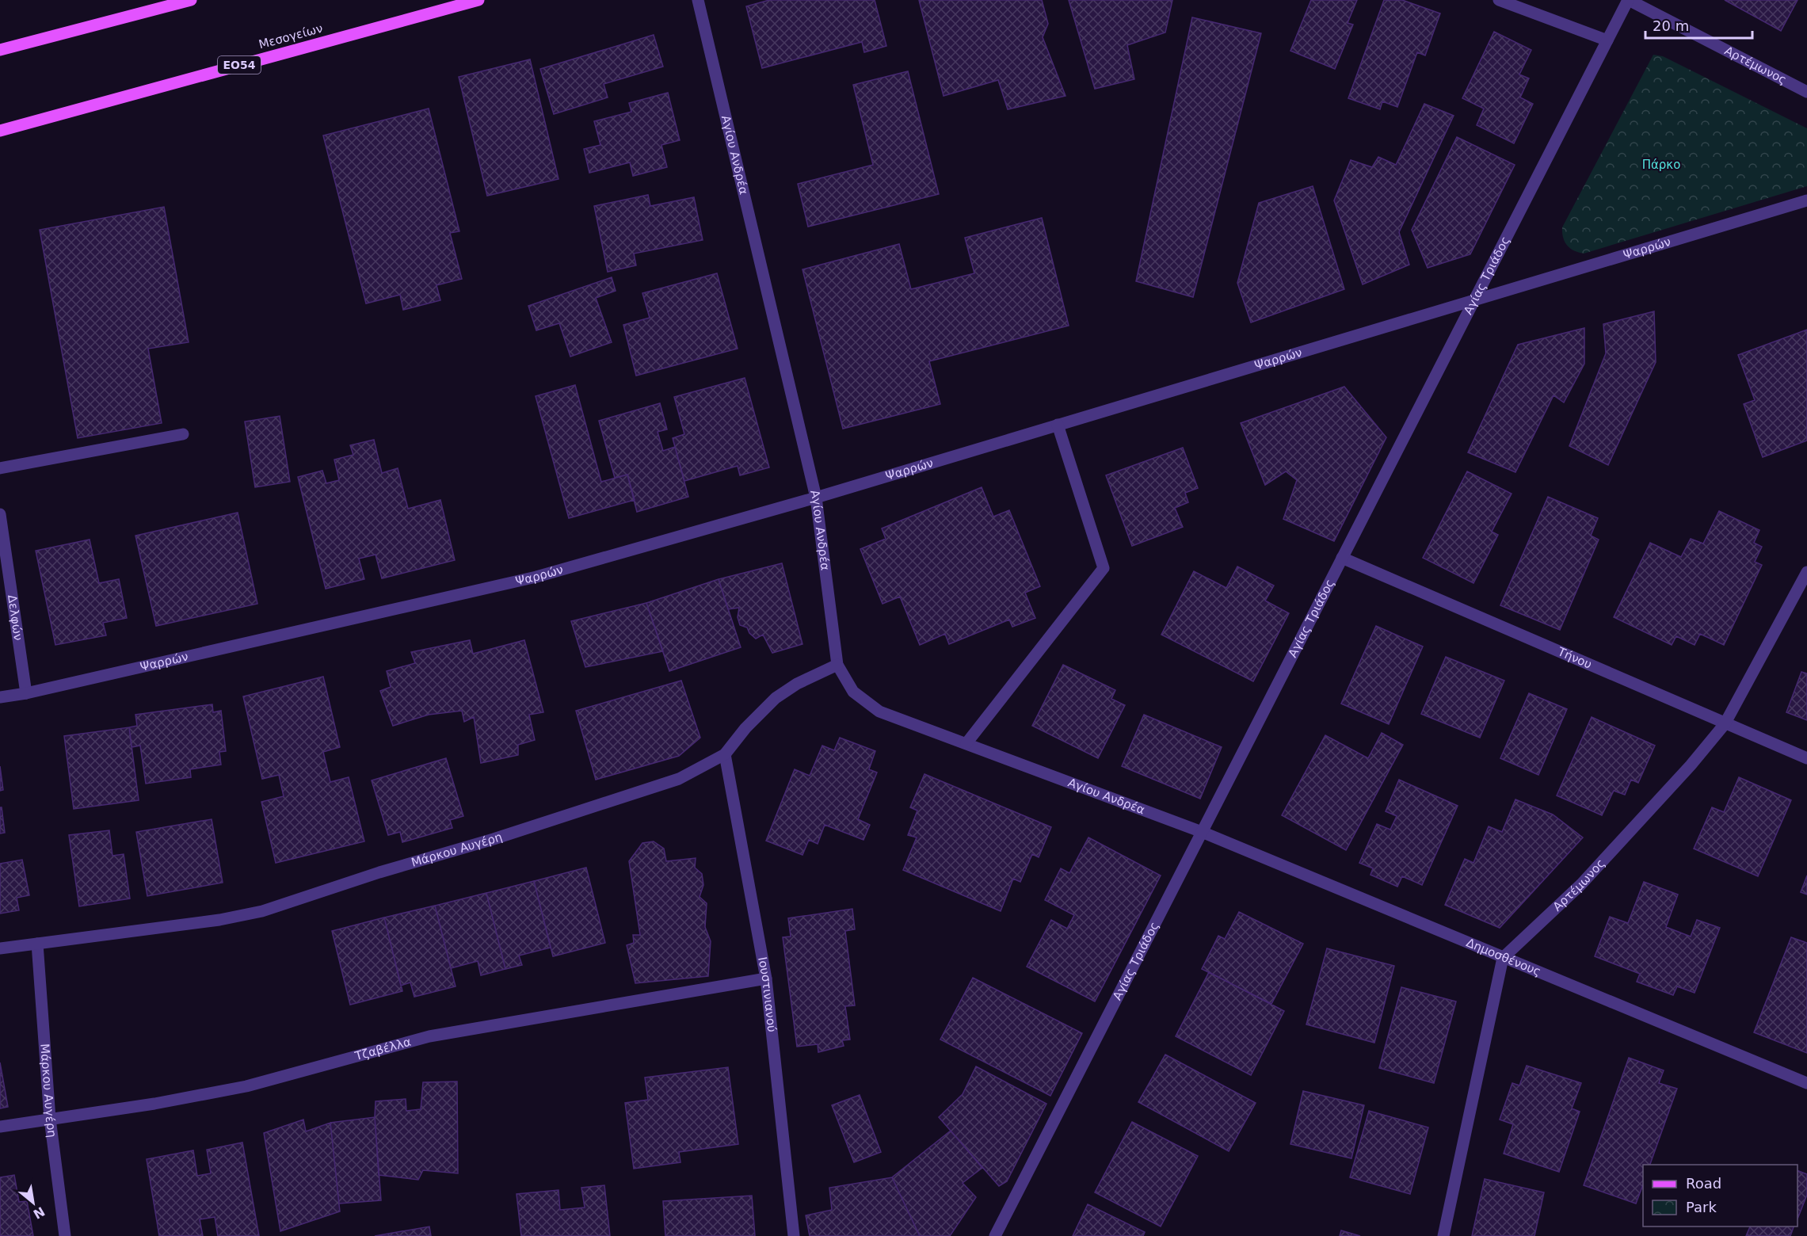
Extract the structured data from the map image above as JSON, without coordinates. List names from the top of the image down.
{
  "streets": {
    "main road": ["Μεσογείων", "ΕΟ54"],
    "street": [
      "Αρτέμωνος",
      "Αγίου Ανδρέα",
      "Ψαρρών",
      "Αγίας Τριάδος",
      "Δελφών",
      "Τήνου",
      "Μάρκου Αυγέρη",
      "Δημοσθένους",
      "Ιουστινιανού",
      "Τζαβέλλα"
    ]
  },
  "crossings": [
    ["Αρτέμωνος", "Αγίας Τριάδος"],
    ["Αρτέμωνος", "Τήνου"],
    ["Αρτέμωνος", "Δημοσθένους"],
    ["Αγίου Ανδρέα", "Ψαρρών"],
    ["Αγίου Ανδρέα", "Αγίας Τριάδος"],
    ["Αγίου Ανδρέα", "Μάρκου Αυγέρη"],
    ["Αγίου Ανδρέα", "Δημοσθένους"],
    ["Ψαρρών", "Αγίας Τριάδος"],
    ["Ψαρρών", "Δελφών"],
    ["Αγίας Τριάδος", "Τήνου"],
    ["Αγίας Τριάδος", "Δημοσθένους"],
    ["Μάρκου Αυγέρη", "Ιουστινιανού"],
    ["Μάρκου Αυγέρη", "Τζαβέλλα"],
    ["Ιουστινιανού", "Τζαβέλλα"]
  ],
  "parks": ["Πάρκο"],
  "legend": ["Road", "Park"],
  "scale_bar": "20 m",
  "north": "bottom right"
}
